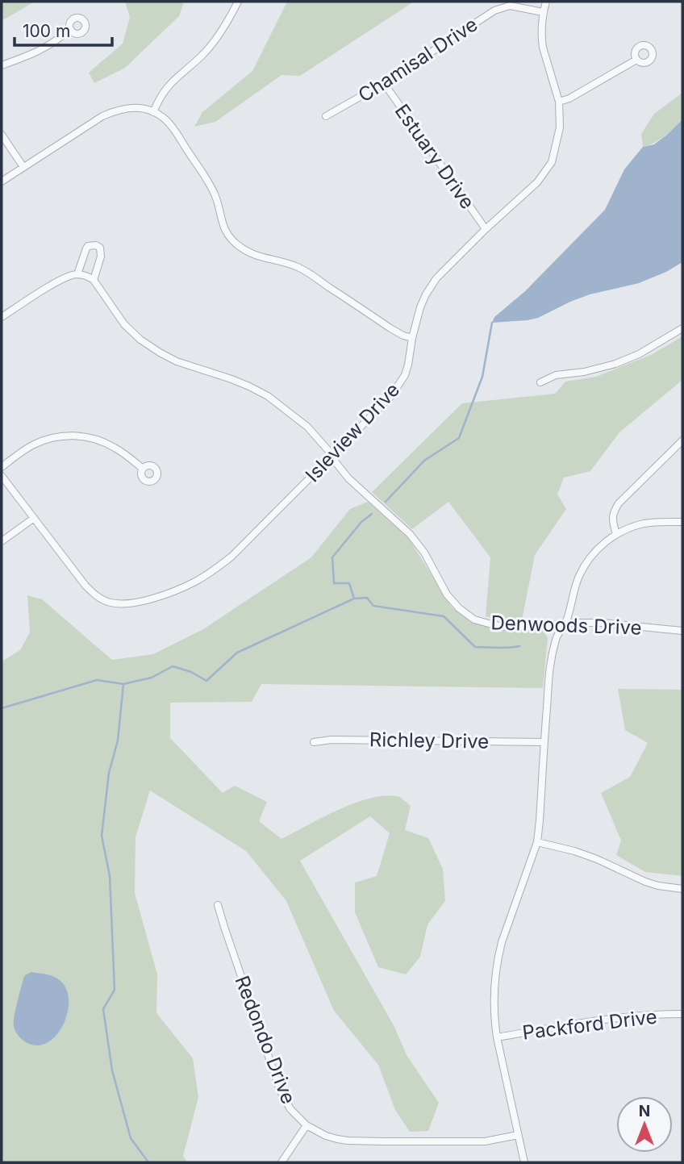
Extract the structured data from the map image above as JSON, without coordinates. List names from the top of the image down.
{
  "streets": {
    "street": [
      "Chamisal Drive",
      "Estuary Drive",
      "Isleview Drive",
      "Denwoods Drive",
      "Richley Drive",
      "Packford Drive",
      "Redondo Drive"
    ]
  },
  "crossings": [
    ["Chamisal Drive", "Estuary Drive"],
    ["Chamisal Drive", "Isleview Drive"],
    ["Estuary Drive", "Isleview Drive"],
    ["Isleview Drive", "Denwoods Drive"]
  ],
  "scale_bar": "100 m",
  "north": "top"
}
